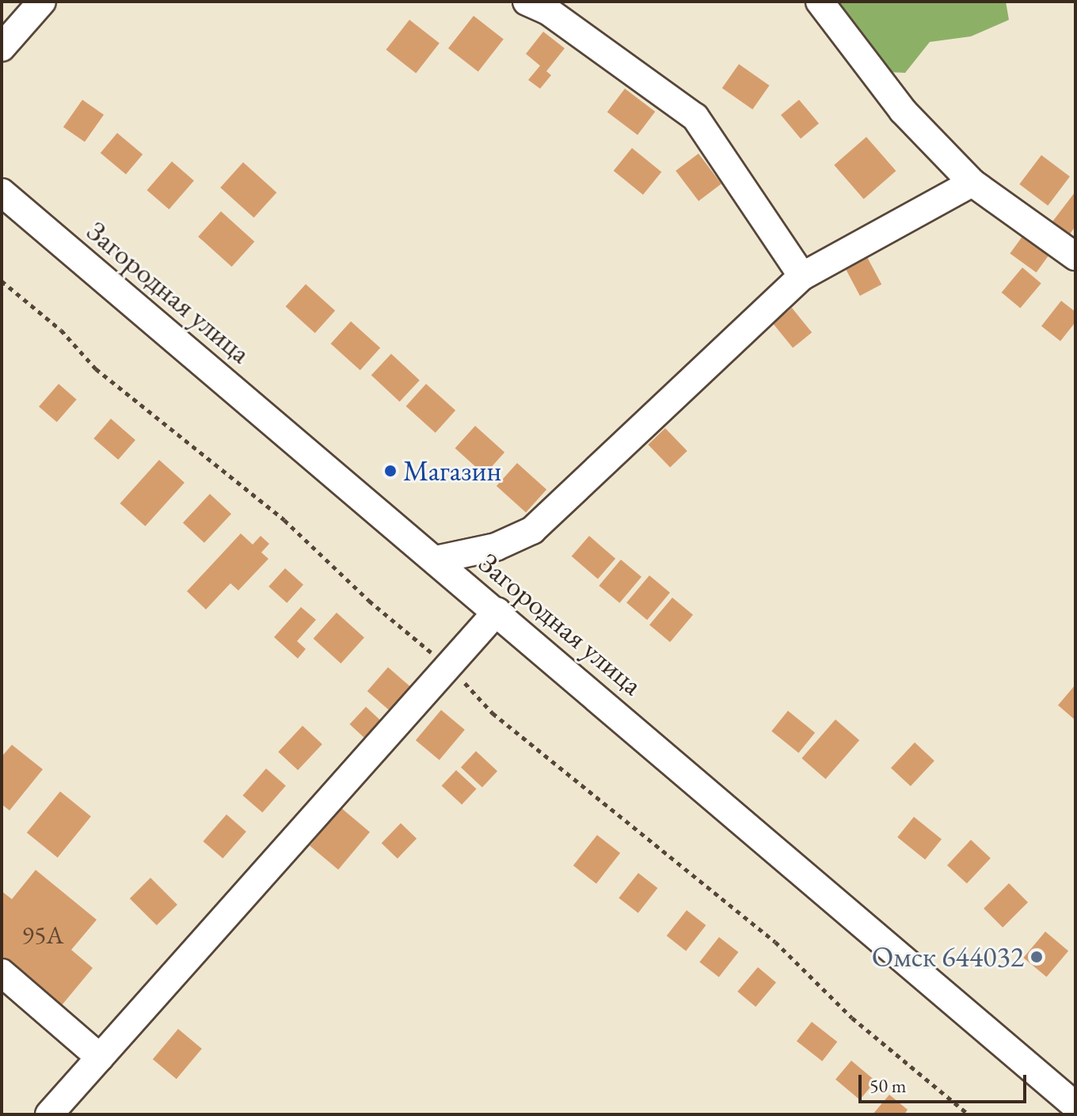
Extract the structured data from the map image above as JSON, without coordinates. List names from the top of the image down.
{
  "streets": {
    "street": ["Загородная улица"]
  },
  "places": ["Магазин", "Омск 644032"],
  "house_numbers": ["95А"],
  "scale_bar": "50 m"
}
